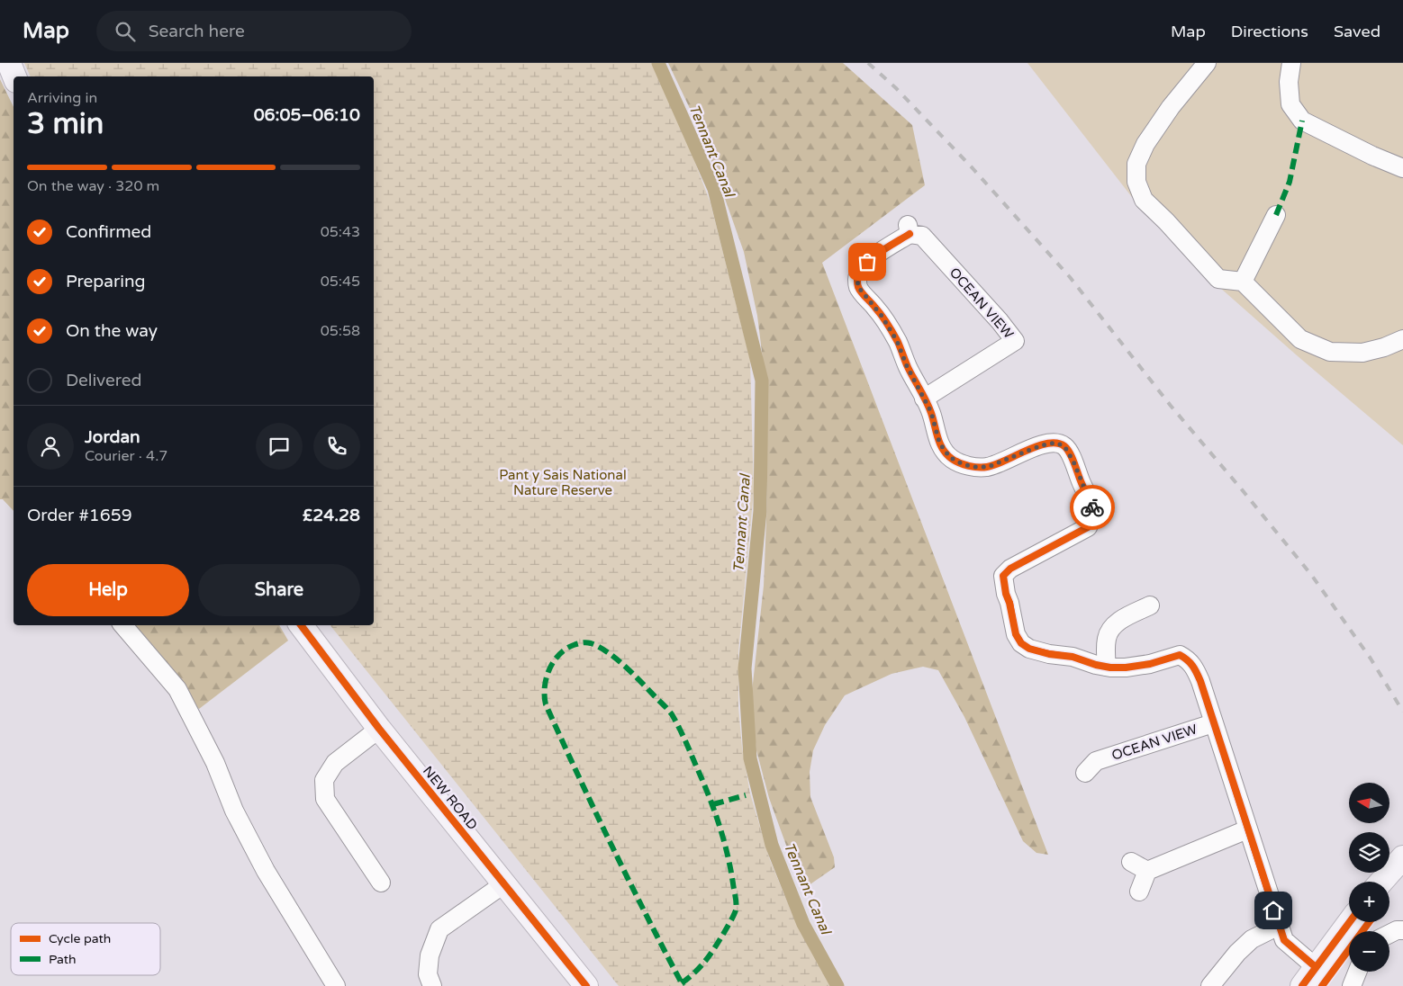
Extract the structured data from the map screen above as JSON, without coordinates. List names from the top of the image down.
{
  "streets": {
    "main road": ["NEW ROAD"],
    "street": ["OCEAN VIEW"]
  },
  "water": ["Tennant Canal"],
  "parks": ["Pant y Sais National Nature Reserve"],
  "legend": ["Cycle path", "Path"],
  "north": "left",
  "page": {
    "header": "Map",
    "search": "Search here",
    "nav": ["Map", "Directions", "Saved"],
    "heading": ["3 min", "Arriving in", "06:05–06:10"],
    "panel": [
      "Jordan",
      "Courier · 4.7",
      "Order #1659",
      "£24.28"
    ],
    "bar": "On the way · 320 m",
    "list": [
      ["Confirmed", "05:43"],
      ["Preparing", "05:45"],
      ["On the way", "05:58"],
      "Delivered"
    ],
    "buttons": ["Help", "Share"],
    "map_buttons": ["+", "−"]
  }
}
